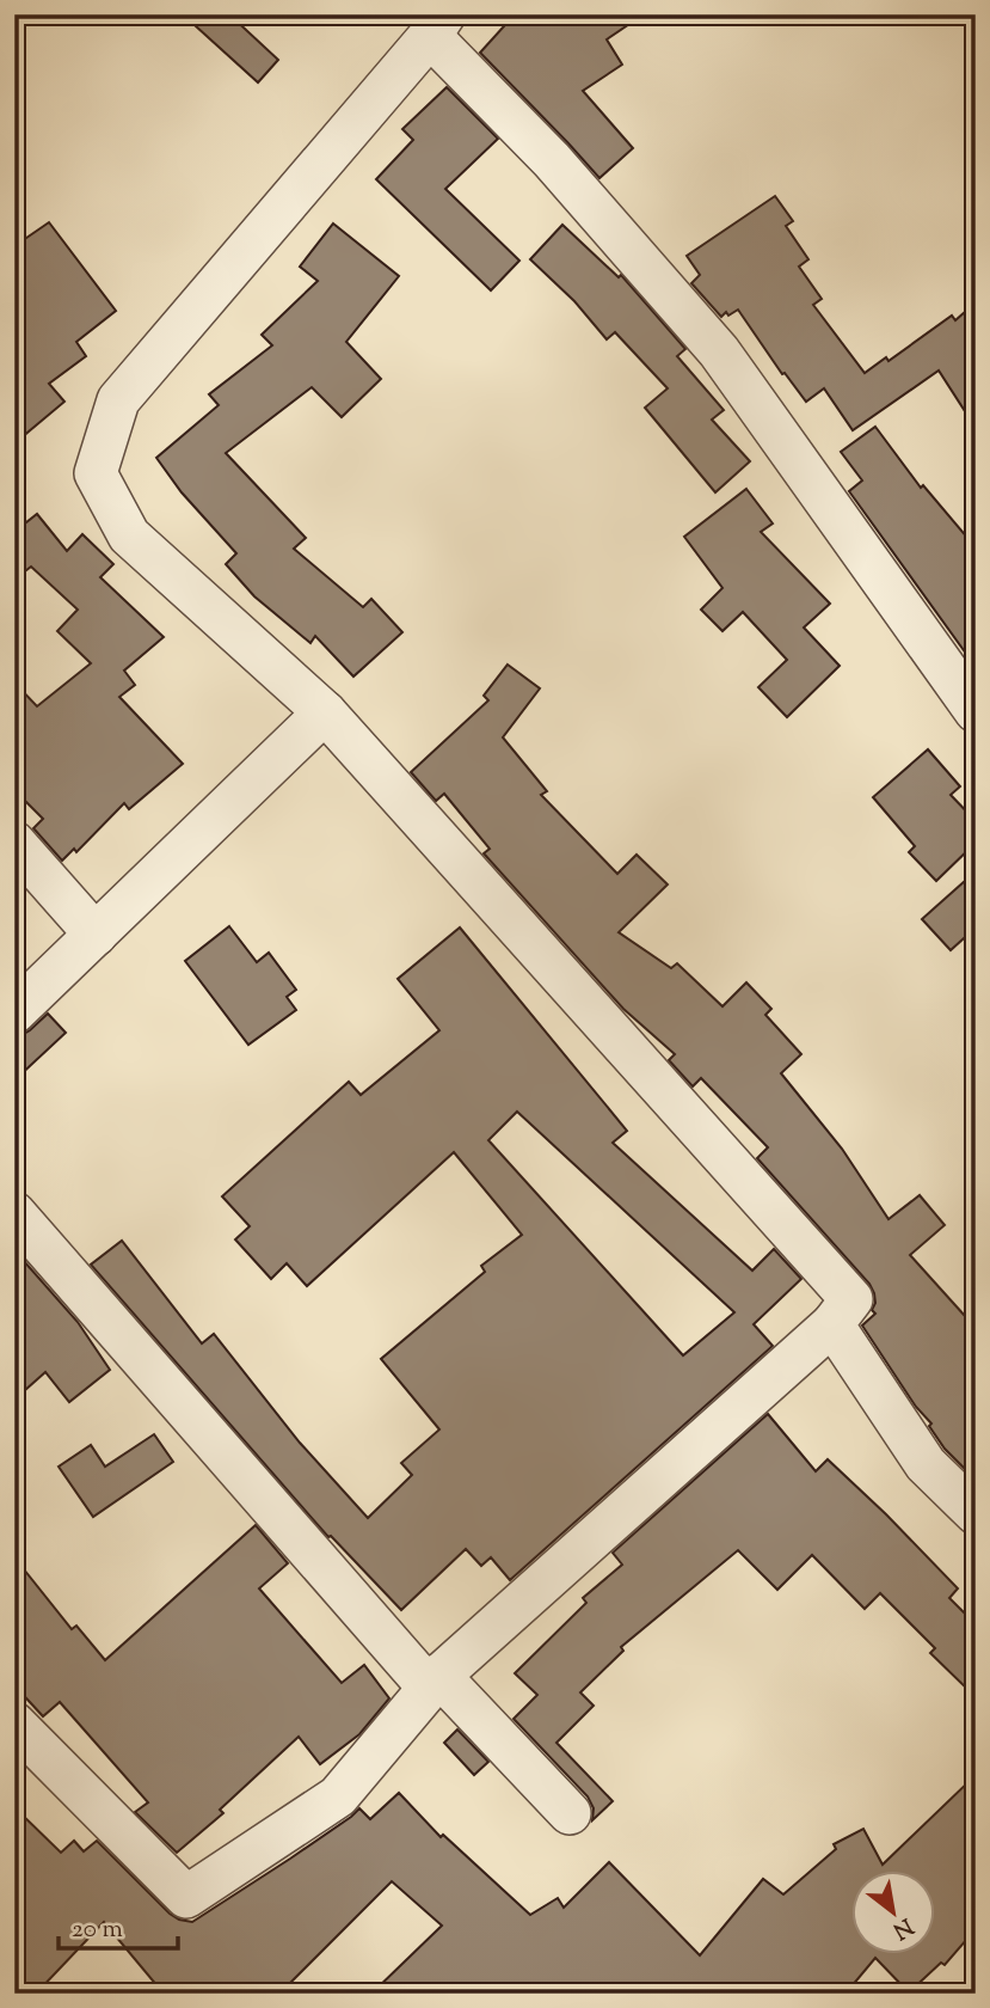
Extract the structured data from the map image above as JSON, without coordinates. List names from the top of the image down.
{
  "scale_bar": "20 m",
  "north": "bottom right"
}
